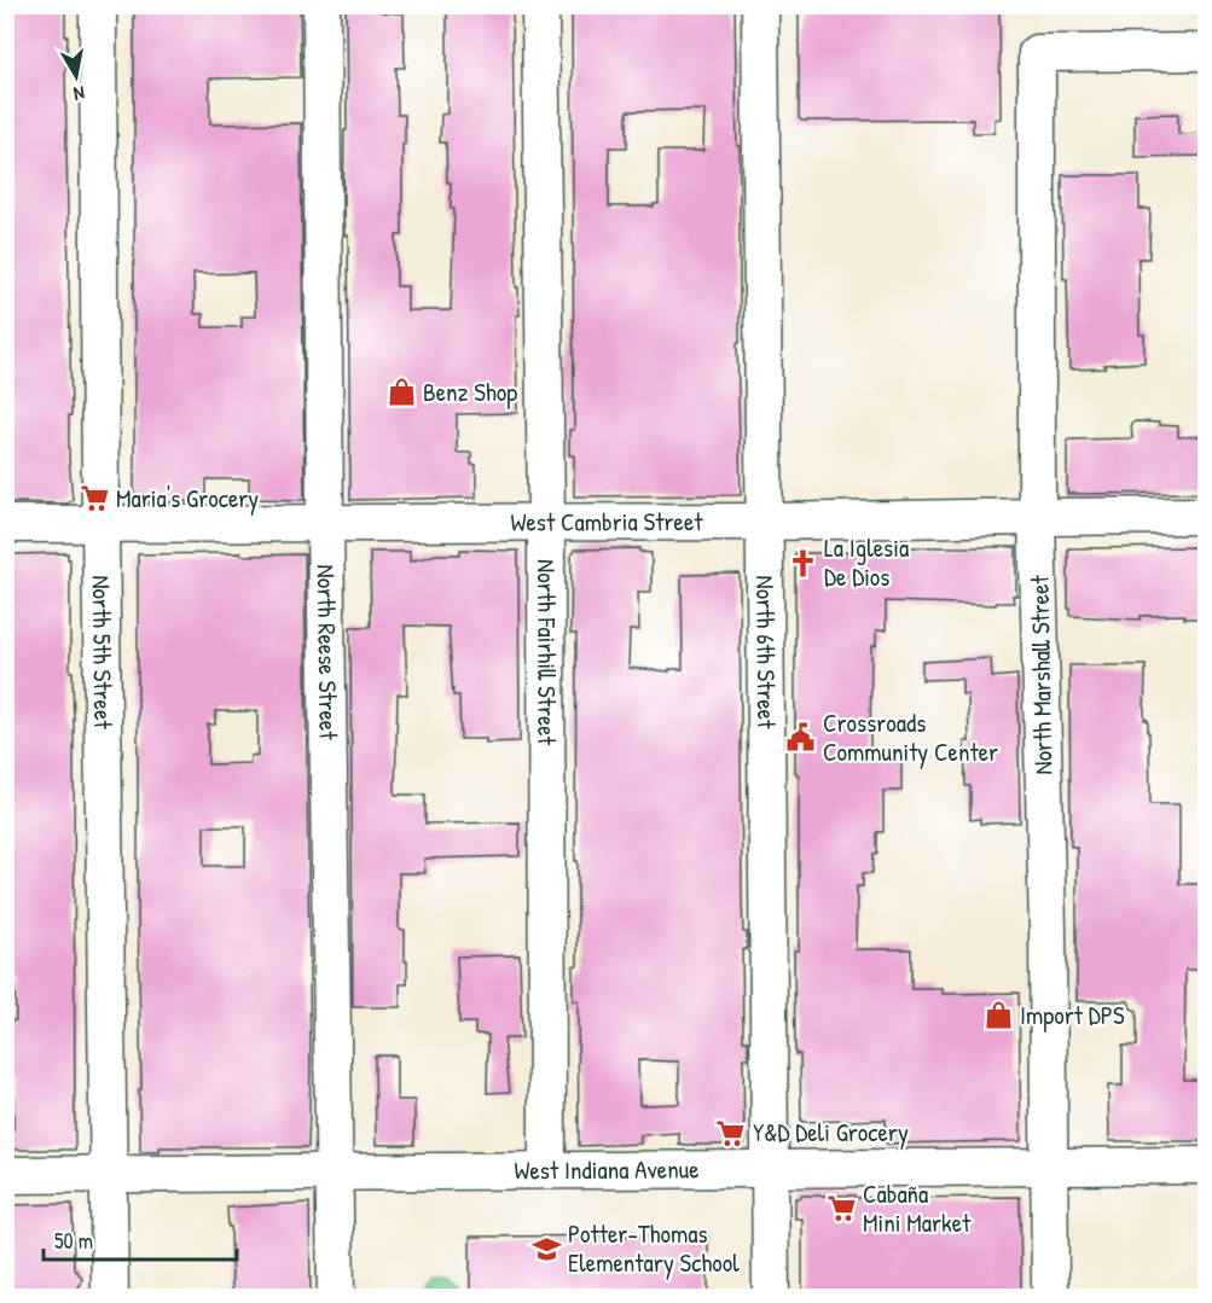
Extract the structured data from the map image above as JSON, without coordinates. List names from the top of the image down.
{
  "streets": {
    "street": [
      "West Cambria Street",
      "North 6th Street",
      "North 5th Street",
      "North Reese Street",
      "North Fairhill Street",
      "North Marshall Street",
      "West Indiana Avenue"
    ]
  },
  "crossings": [
    ["West Cambria Street", "North 6th Street"],
    ["West Cambria Street", "North 5th Street"],
    ["West Cambria Street", "North Reese Street"],
    ["West Cambria Street", "North Fairhill Street"],
    ["West Cambria Street", "North Marshall Street"],
    ["North 6th Street", "West Indiana Avenue"],
    ["North 5th Street", "West Indiana Avenue"],
    ["North Reese Street", "West Indiana Avenue"],
    ["North Fairhill Street", "West Indiana Avenue"],
    ["North Marshall Street", "West Indiana Avenue"]
  ],
  "places": {
    "shop": ["Benz Shop", "Import DPS"],
    "supermarket": ["Maria's Grocery", "Y&D Deli Grocery", "Cabaña Mini Market"],
    "church": ["La Iglesia De Dios"],
    "public building": ["Crossroads Community Center"],
    "school or university": ["Potter-Thomas Elementary School"]
  },
  "scale_bar": "50 m",
  "north": "bottom"
}
